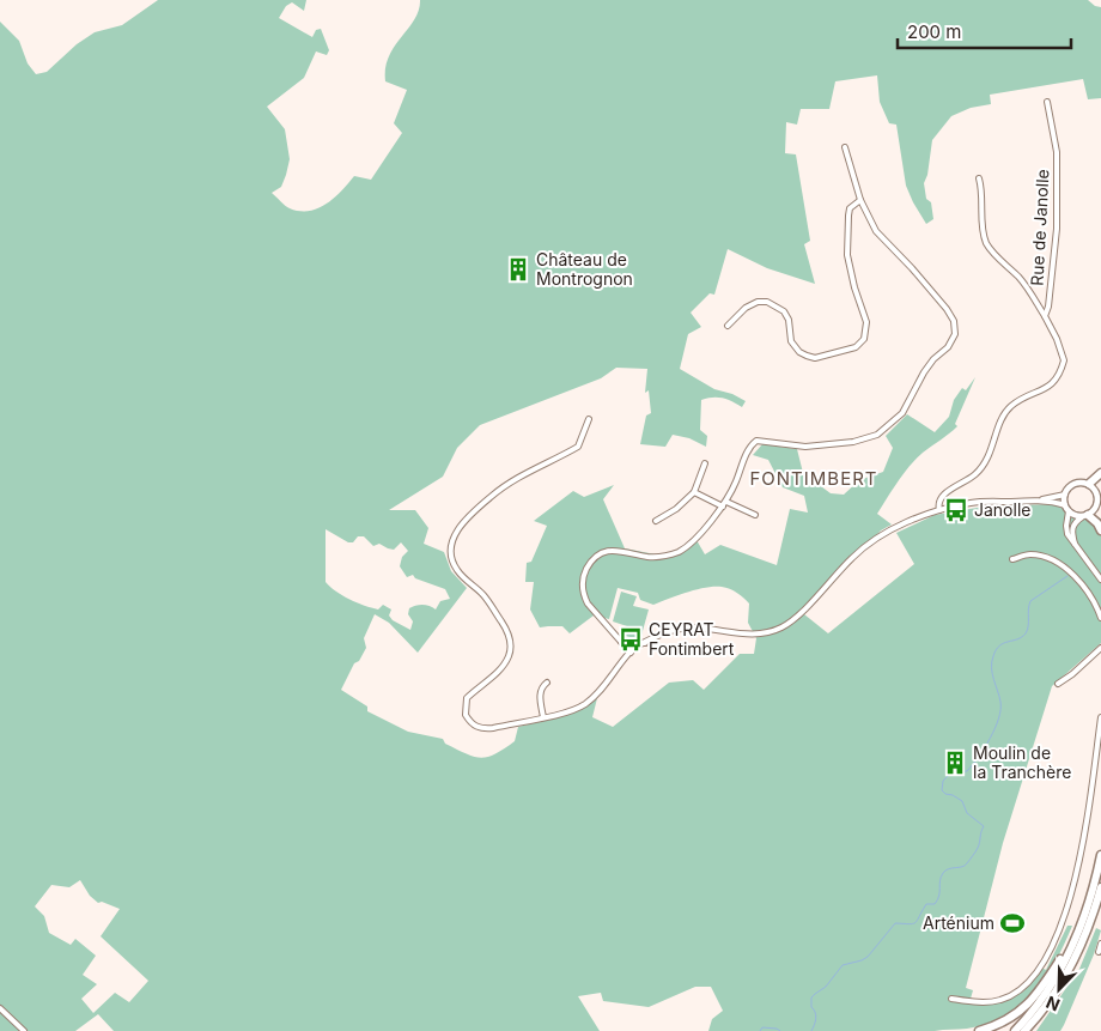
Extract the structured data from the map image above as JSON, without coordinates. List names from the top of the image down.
{
  "streets": {
    "street": ["Rue de Janolle"]
  },
  "districts": ["FONTIMBERT"],
  "places": {
    "building": ["Château de Montrognon", "Moulin de la Tranchère"],
    "bus stop": ["Janolle", "CEYRAT Fontimbert"],
    "sports": ["Arténium"]
  },
  "scale_bar": "200 m",
  "north": "bottom left"
}
